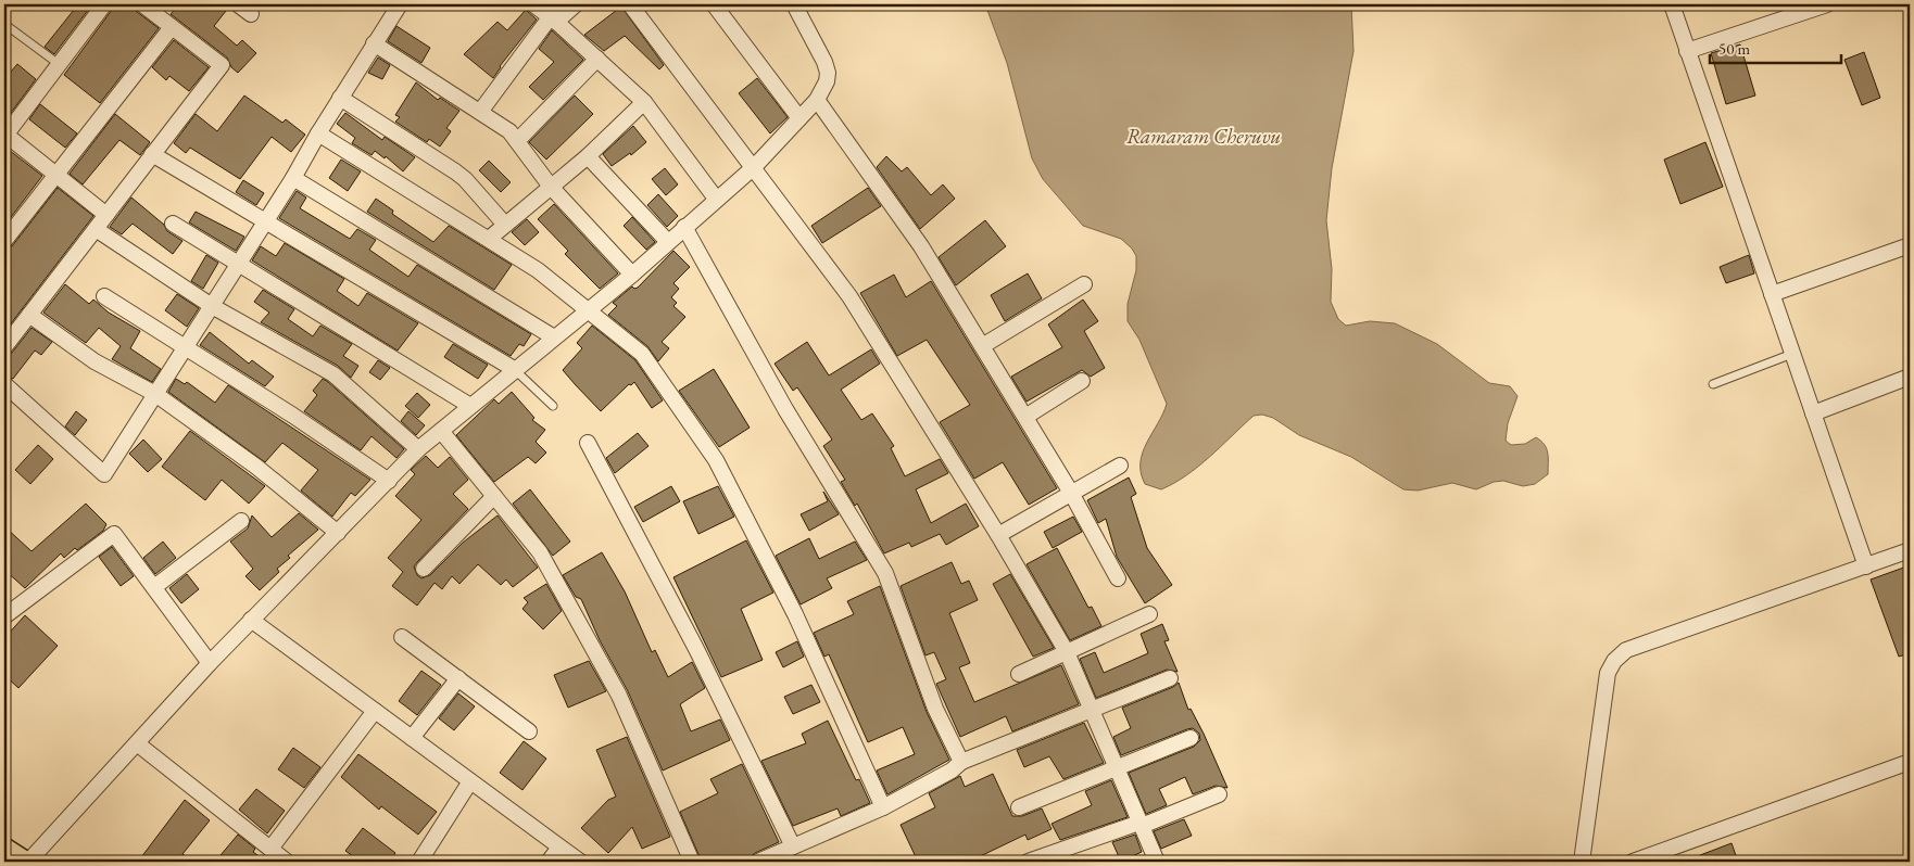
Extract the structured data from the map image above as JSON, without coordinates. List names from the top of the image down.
{
  "water": ["Ramaram Cheruvu"],
  "scale_bar": "50 m"
}
